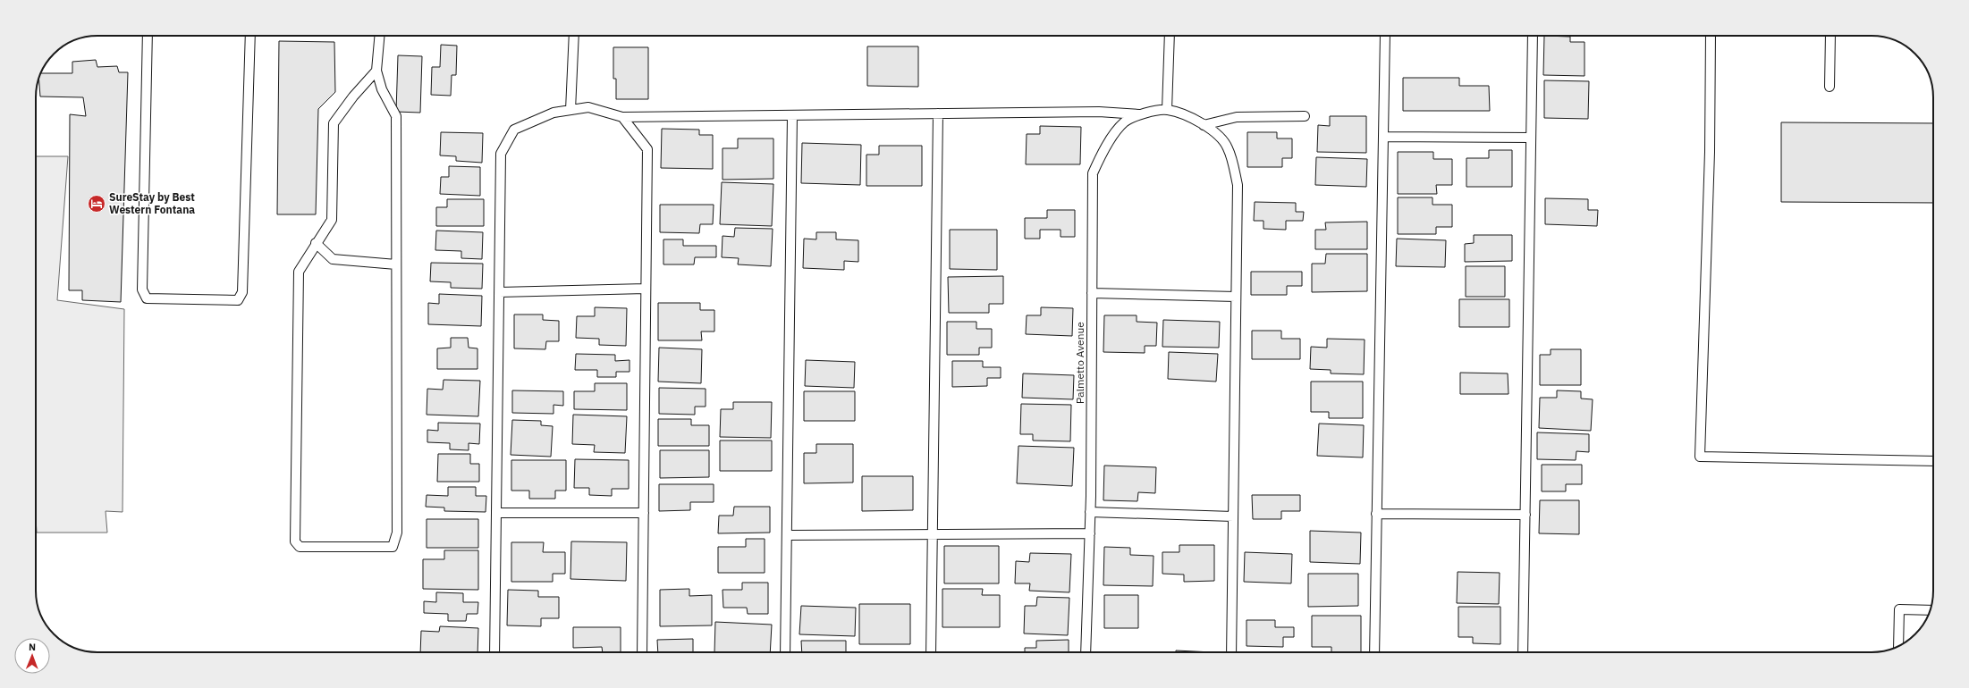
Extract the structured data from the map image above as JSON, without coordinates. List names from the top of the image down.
{
  "streets": {
    "lane": ["Palmetto Avenue"]
  },
  "places": {
    "hotel": ["SureStay by Best Western Fontana"]
  },
  "north": "top"
}
